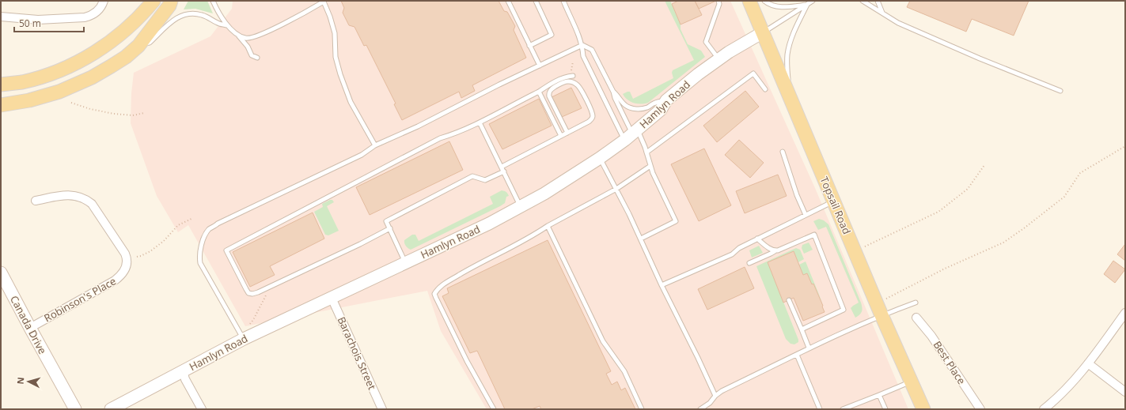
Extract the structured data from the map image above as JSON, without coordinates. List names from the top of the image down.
{
  "streets": {
    "main road": ["Topsail Road"],
    "street": [
      "Hamlyn Road",
      "Robinson's Place",
      "Canada Drive",
      "Barachois Street",
      "Best Place"
    ]
  },
  "crossings": [
    ["Hamlyn Road", "Topsail Road"],
    ["Hamlyn Road", "Barachois Street"],
    ["Robinson's Place", "Canada Drive"]
  ],
  "scale_bar": "50 m",
  "north": "left"
}
